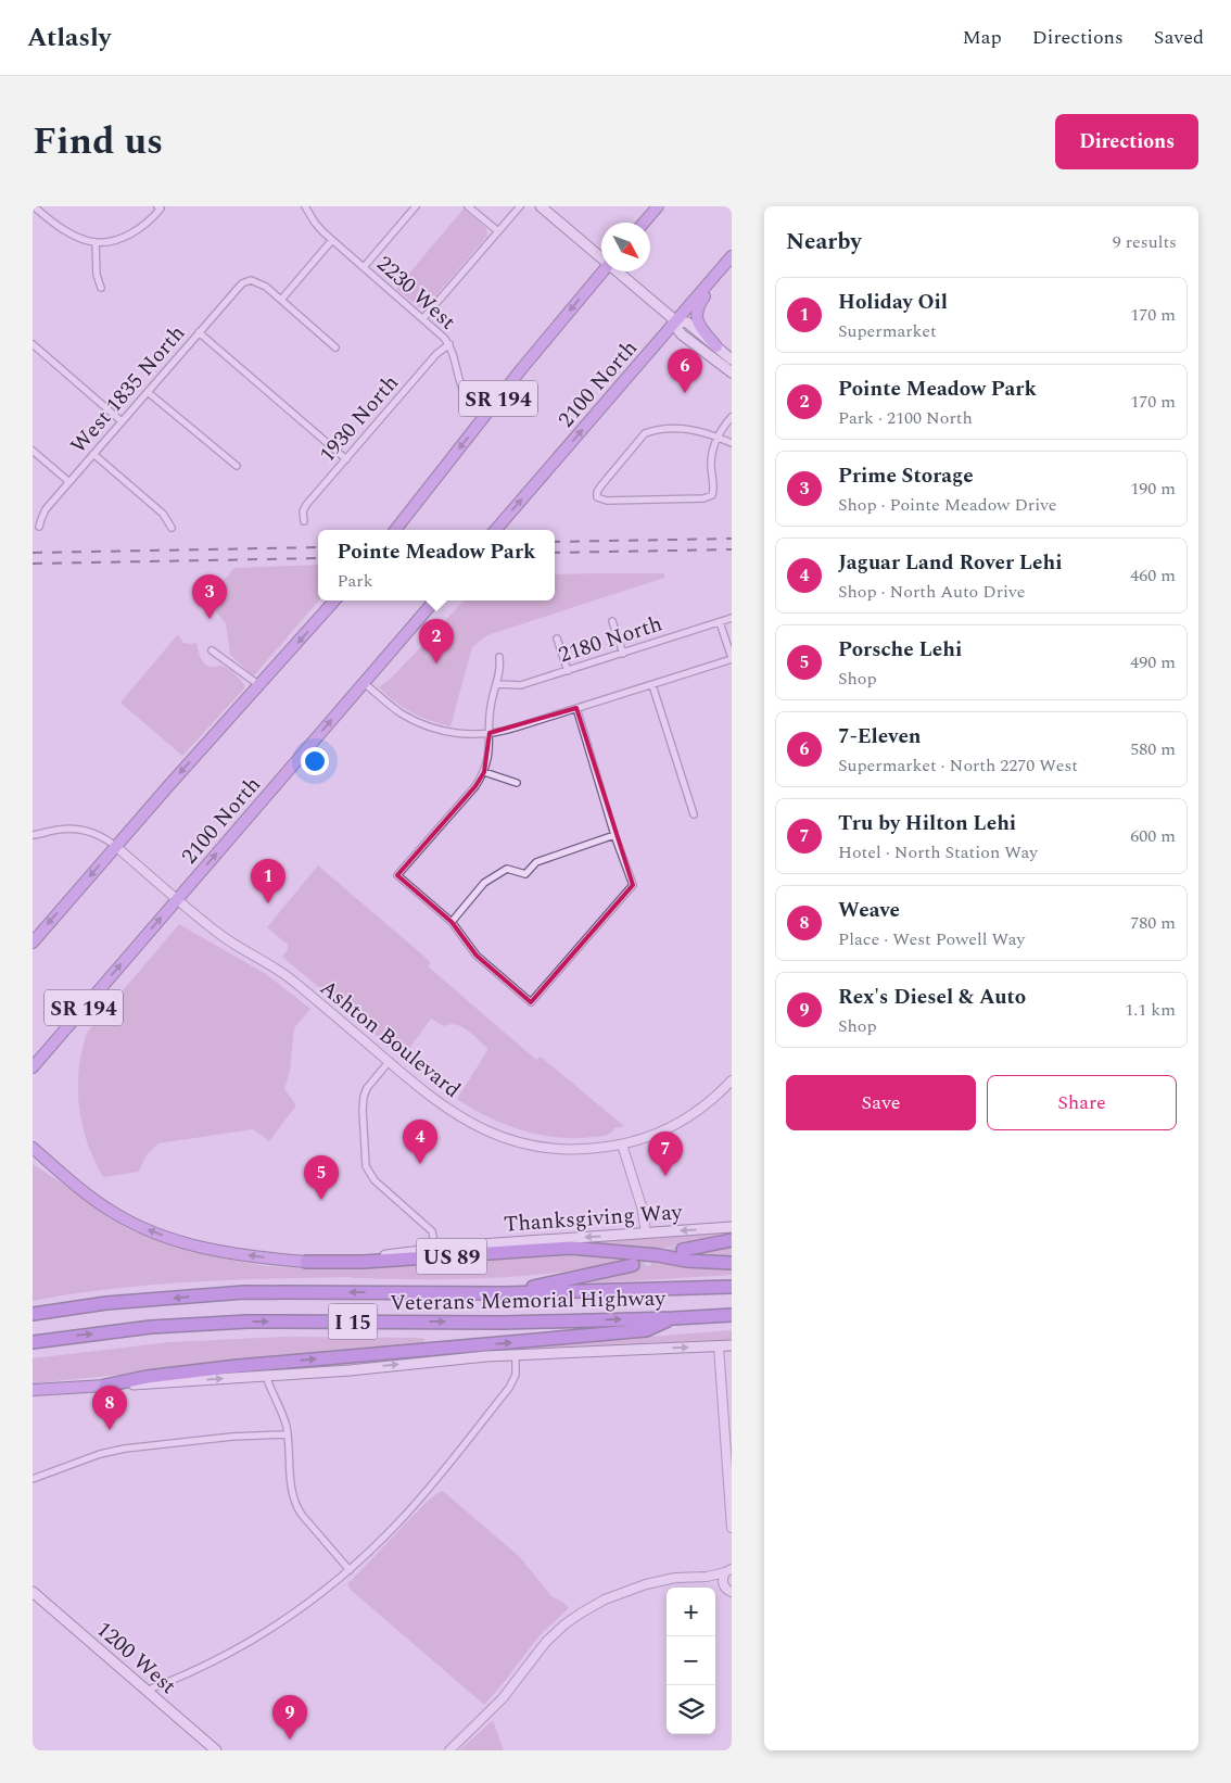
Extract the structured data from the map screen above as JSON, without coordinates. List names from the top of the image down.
{
  "streets": {
    "highway": [
      "2100 North",
      "SR 194",
      "Thanksgiving Way",
      "US 89",
      "Veterans Memorial Highway",
      "I 15"
    ],
    "main road": ["1200 West"],
    "street": [
      "2230 West",
      "West 1835 North",
      "1930 North",
      "2180 North",
      "Ashton Boulevard"
    ]
  },
  "crossings": [
    ["2230 West", "SR 194"],
    ["2230 West", "1930 North"],
    ["2100 North", "Ashton Boulevard"],
    ["Thanksgiving Way", "US 89"]
  ],
  "one_way": ["Thanksgiving Way"],
  "north": "bottom right",
  "page": {
    "header": "Atlasly",
    "nav": ["Map", "Directions", "Saved"],
    "title": "Find us",
    "buttons": [
      "Directions",
      ["Save", "Share"]
    ],
    "heading": ["Nearby", "9 results"],
    "list": [
      {
        "mark": "1",
        "name": "Holiday Oil",
        "note": "Supermarket",
        "value": "170 m"
      },
      {
        "mark": "2",
        "name": "Pointe Meadow Park",
        "note": "Park · 2100 North",
        "value": "170 m"
      },
      {
        "mark": "3",
        "name": "Prime Storage",
        "note": "Shop · Pointe Meadow Drive",
        "value": "190 m"
      },
      {
        "mark": "4",
        "name": "Jaguar Land Rover Lehi",
        "note": "Shop · North Auto Drive",
        "value": "460 m"
      },
      {
        "mark": "5",
        "name": "Porsche Lehi",
        "note": "Shop",
        "value": "490 m"
      },
      {
        "mark": "6",
        "name": "7-Eleven",
        "note": "Supermarket · North 2270 West",
        "value": "580 m"
      },
      {
        "mark": "7",
        "name": "Tru by Hilton Lehi",
        "note": "Hotel · North Station Way",
        "value": "600 m"
      },
      {
        "mark": "8",
        "name": "Weave",
        "note": "Place · West Powell Way",
        "value": "780 m"
      },
      {
        "mark": "9",
        "name": "Rex's Diesel & Auto",
        "note": "Shop",
        "value": "1.1 km"
      }
    ],
    "pins": [
      "6",
      "3",
      "2",
      "1",
      "4",
      "7",
      "5",
      "8",
      "9"
    ],
    "popup": ["Pointe Meadow Park", "Park"],
    "map_buttons": ["+", "−"]
  }
}
